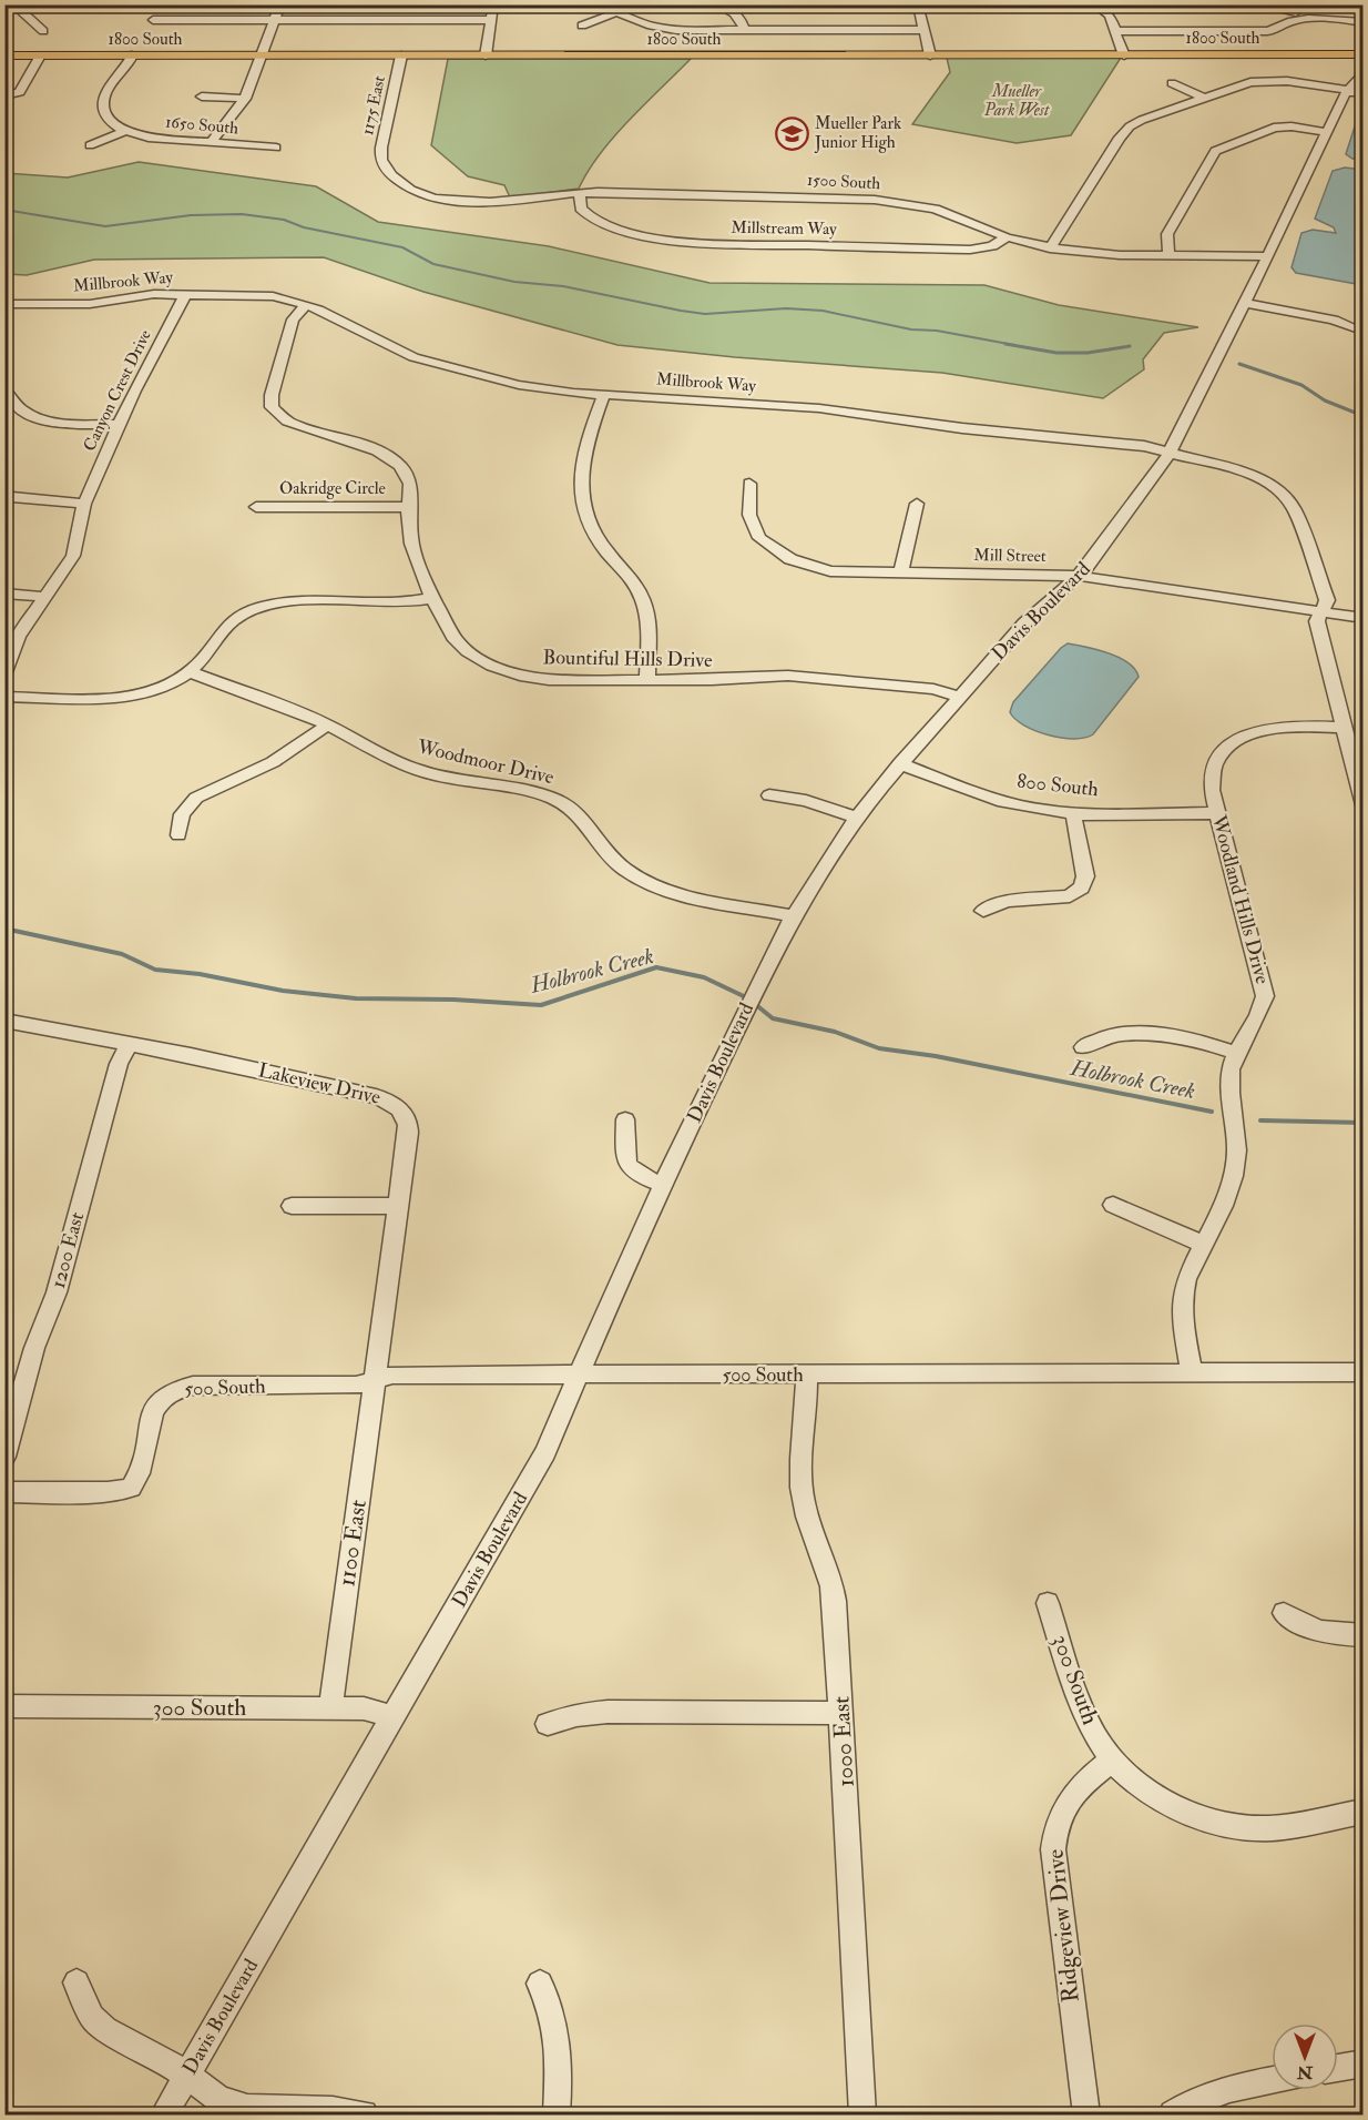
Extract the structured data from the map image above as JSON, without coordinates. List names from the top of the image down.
{
  "streets": {
    "main road": ["1800 South"],
    "street": [
      "1175 East",
      "1650 South",
      "1500 South",
      "Millstream Way",
      "Millbrook Way",
      "Canyon Crest Drive",
      "Oakridge Circle",
      "Mill Street",
      "Davis Boulevard",
      "Bountiful Hills Drive",
      "Woodmoor Drive",
      "800 South",
      "Woodland Hills Drive",
      "Lakeview Drive",
      "1200 East",
      "500 South",
      "1100 East",
      "300 South",
      "1000 East",
      "Ridgeview Drive"
    ]
  },
  "crossings": [
    ["1800 South", "1175 East"],
    ["1175 East", "1500 South"],
    ["1500 South", "Millstream Way"],
    ["1500 South", "Davis Boulevard"],
    ["Millbrook Way", "Canyon Crest Drive"],
    ["Millbrook Way", "Mill Street"],
    ["Millbrook Way", "Davis Boulevard"],
    ["Millbrook Way", "Bountiful Hills Drive"],
    ["Millbrook Way", "Woodland Hills Drive"],
    ["Oakridge Circle", "Bountiful Hills Drive"],
    ["Mill Street", "Davis Boulevard"],
    ["Davis Boulevard", "Bountiful Hills Drive"],
    ["Davis Boulevard", "Woodmoor Drive"],
    ["Davis Boulevard", "800 South"],
    ["Davis Boulevard", "500 South"],
    ["Davis Boulevard", "300 South"],
    ["800 South", "Woodland Hills Drive"],
    ["Woodland Hills Drive", "500 South"],
    ["Lakeview Drive", "1200 East"],
    ["Lakeview Drive", "500 South"],
    ["Lakeview Drive", "1100 East"],
    ["500 South", "1100 East"],
    ["500 South", "1000 East"],
    ["1100 East", "300 South"],
    ["300 South", "Ridgeview Drive"]
  ],
  "water": ["Holbrook Creek"],
  "parks": ["Mueller Park West"],
  "places": {
    "school or university": ["Mueller Park Junior High"]
  },
  "north": "bottom"
}
